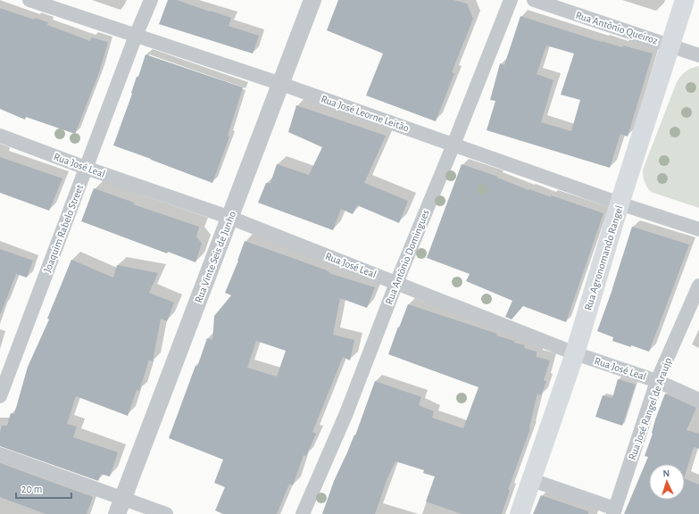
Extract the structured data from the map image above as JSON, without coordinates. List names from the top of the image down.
{
  "streets": {
    "main road": ["Rua Agronomando Rangel"],
    "street": [
      "Rua Antônio Queiroz",
      "Rua José Leorne Leitão",
      "Rua José Leal",
      "Joaquim Rabelo Street",
      "Rua Vinte Seis de Junho",
      "Rua Antônio Domingues",
      "Rua José Rangel de Araujp"
    ]
  },
  "crossings": [
    ["Rua Antônio Queiroz", "Rua Agronomando Rangel"],
    ["Rua José Leorne Leitão", "Joaquim Rabelo Street"],
    ["Rua José Leorne Leitão", "Rua Vinte Seis de Junho"],
    ["Rua José Leorne Leitão", "Rua Antônio Domingues"],
    ["Rua José Leorne Leitão", "Rua Agronomando Rangel"],
    ["Rua José Leal", "Joaquim Rabelo Street"],
    ["Rua José Leal", "Rua Vinte Seis de Junho"],
    ["Rua José Leal", "Rua Antônio Domingues"],
    ["Rua José Leal", "Rua Agronomando Rangel"],
    ["Rua José Leal", "Rua José Rangel de Araujp"]
  ],
  "scale_bar": "20 m",
  "north": "top"
}
